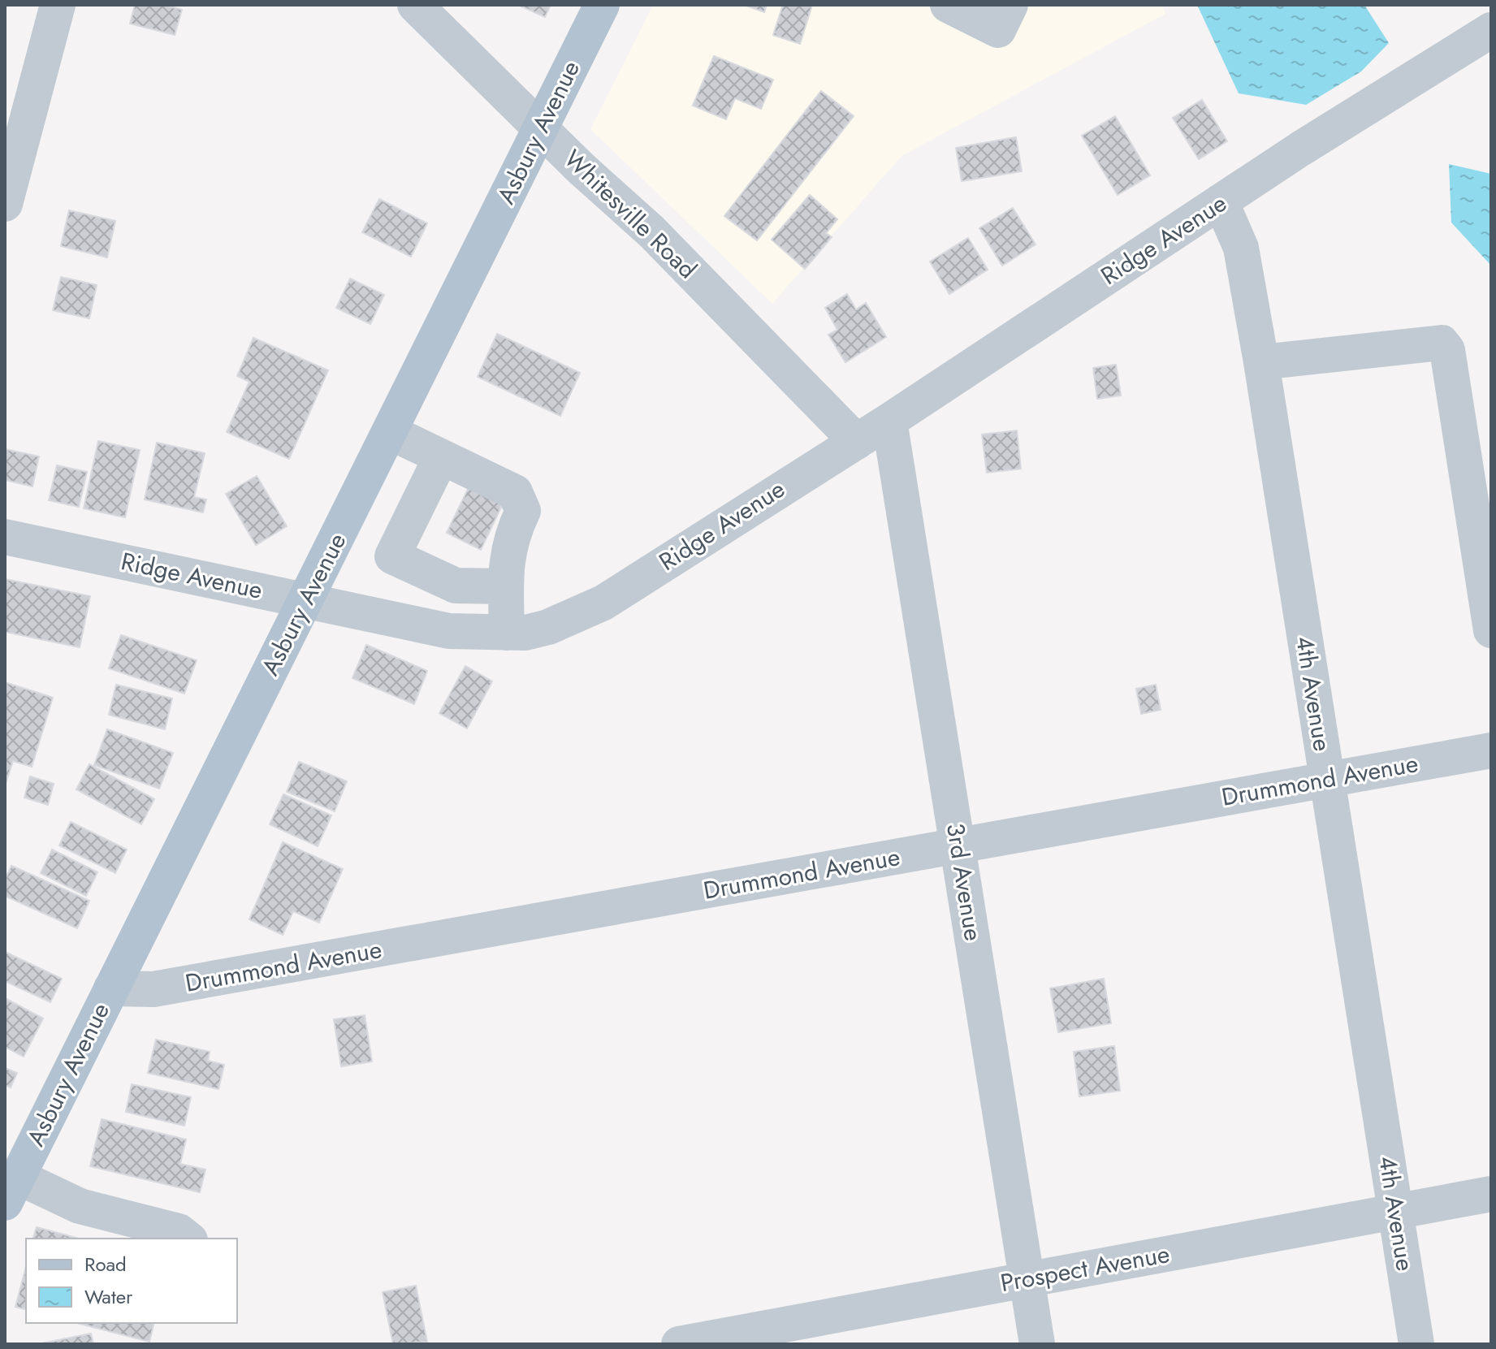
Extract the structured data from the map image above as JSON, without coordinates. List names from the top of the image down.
{
  "streets": {
    "main road": ["Asbury Avenue"],
    "street": [
      "Whitesville Road",
      "Ridge Avenue",
      "4th Avenue",
      "Drummond Avenue",
      "3rd Avenue",
      "Prospect Avenue"
    ]
  },
  "crossings": [
    ["Asbury Avenue", "Whitesville Road"],
    ["Asbury Avenue", "Ridge Avenue"],
    ["Asbury Avenue", "Drummond Avenue"],
    ["Whitesville Road", "Ridge Avenue"],
    ["Ridge Avenue", "4th Avenue"],
    ["Ridge Avenue", "3rd Avenue"],
    ["4th Avenue", "Drummond Avenue"],
    ["4th Avenue", "Prospect Avenue"],
    ["Drummond Avenue", "3rd Avenue"],
    ["3rd Avenue", "Prospect Avenue"]
  ],
  "legend": ["Road", "Water"]
}
